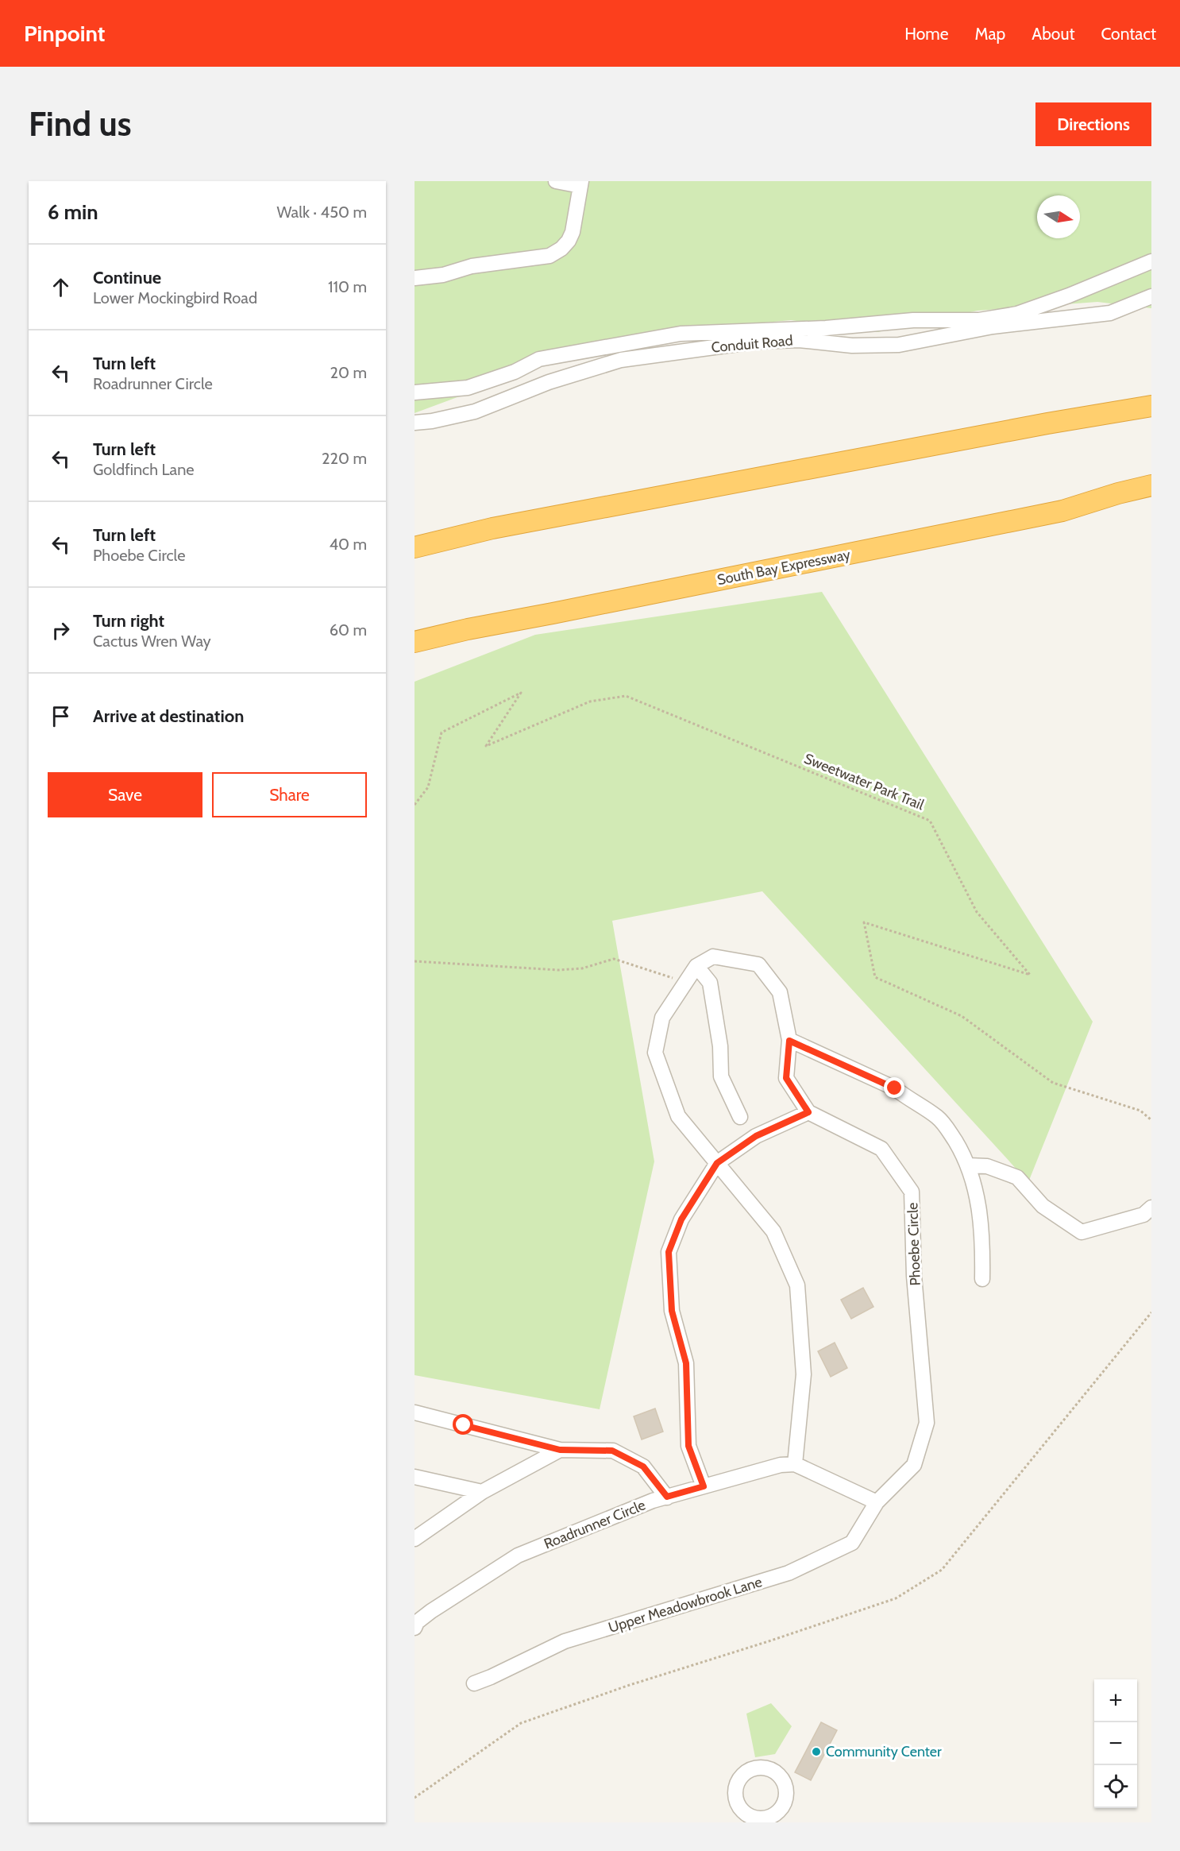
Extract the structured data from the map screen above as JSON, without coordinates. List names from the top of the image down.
{
  "streets": {
    "highway": ["South Bay Expressway"],
    "street": [
      "Conduit Road",
      "Phoebe Circle",
      "Roadrunner Circle",
      "Upper Meadowbrook Lane"
    ],
    "path": ["Sweetwater Park Trail"]
  },
  "crossings": [
    ["Phoebe Circle", "Upper Meadowbrook Lane"]
  ],
  "places": ["Community Center"],
  "north": "right",
  "page": {
    "header": "Pinpoint",
    "nav": [
      "Home",
      "Map",
      "About",
      "Contact"
    ],
    "buttons": [
      "Directions",
      ["Save", "Share"]
    ],
    "title": "Find us",
    "heading": ["6 min", "Walk · 450 m"],
    "list": [
      ["Continue", "Lower Mockingbird Road", "110 m"],
      ["Turn left", "Roadrunner Circle", "20 m"],
      ["Turn left", "Goldfinch Lane", "220 m"],
      ["Turn left", "Phoebe Circle", "40 m"],
      ["Turn right", "Cactus Wren Way", "60 m"],
      "Arrive at destination"
    ],
    "map_buttons": ["+", "−"]
  }
}
